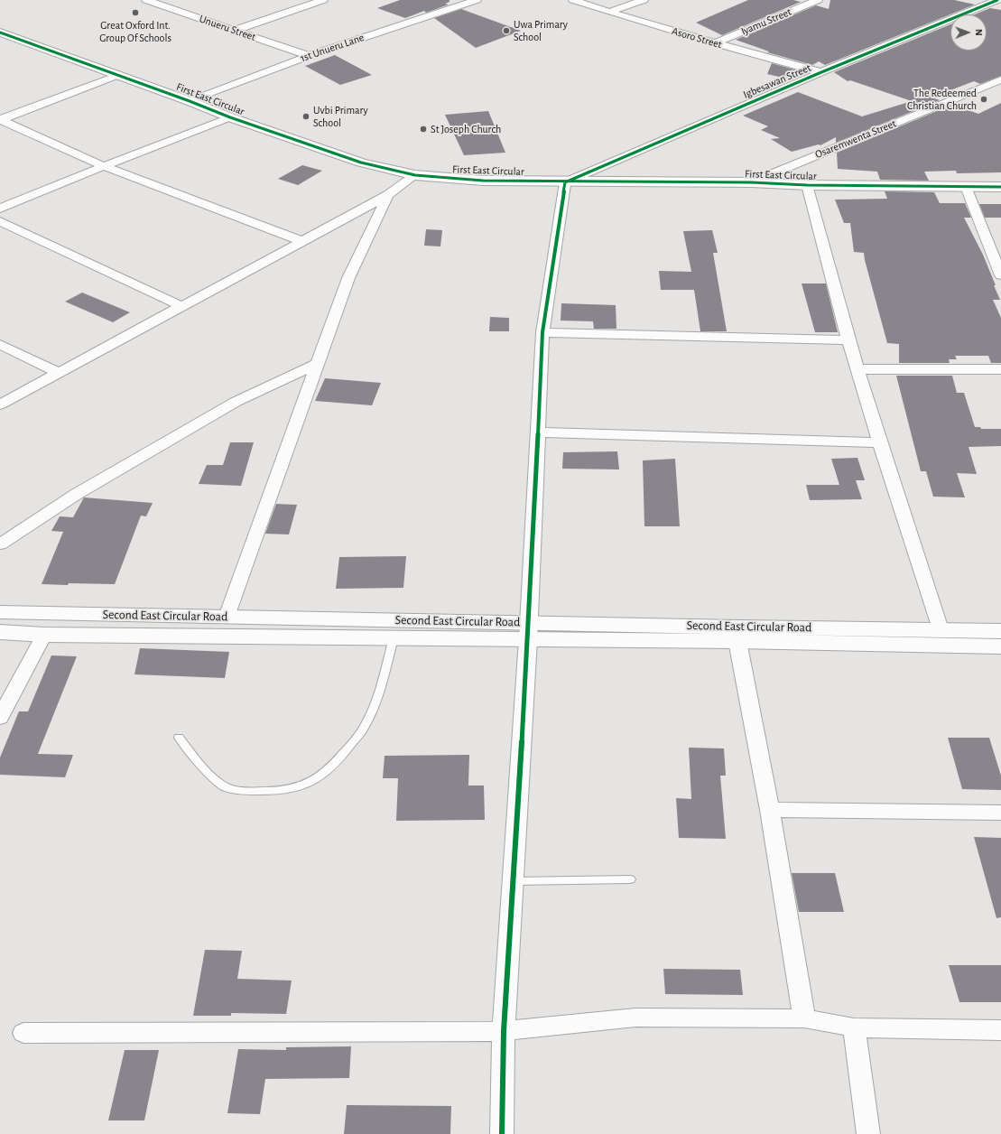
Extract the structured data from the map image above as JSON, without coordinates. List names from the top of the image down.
{
  "streets": {
    "main road": ["First East Circular", "Second East Circular Road"],
    "street": [
      "Iyamu Street",
      "Unueru Street",
      "Asoro Street",
      "1st Unueru Lane",
      "Igbesawan Street",
      "Osaremwenta Street"
    ]
  },
  "crossings": [
    ["Iyamu Street", "Asoro Street"],
    ["Unueru Street", "1st Unueru Lane"],
    ["Asoro Street", "Igbesawan Street"],
    ["1st Unueru Lane", "First East Circular"],
    ["Igbesawan Street", "First East Circular"],
    ["First East Circular", "Osaremwenta Street"]
  ],
  "places": [
    "Great Oxford Int. Group Of Schools",
    "Uwa Primary School",
    "The Redeemed Christian Church",
    "Uvbi Primary School",
    "St Joseph Church"
  ],
  "north": "right"
}
